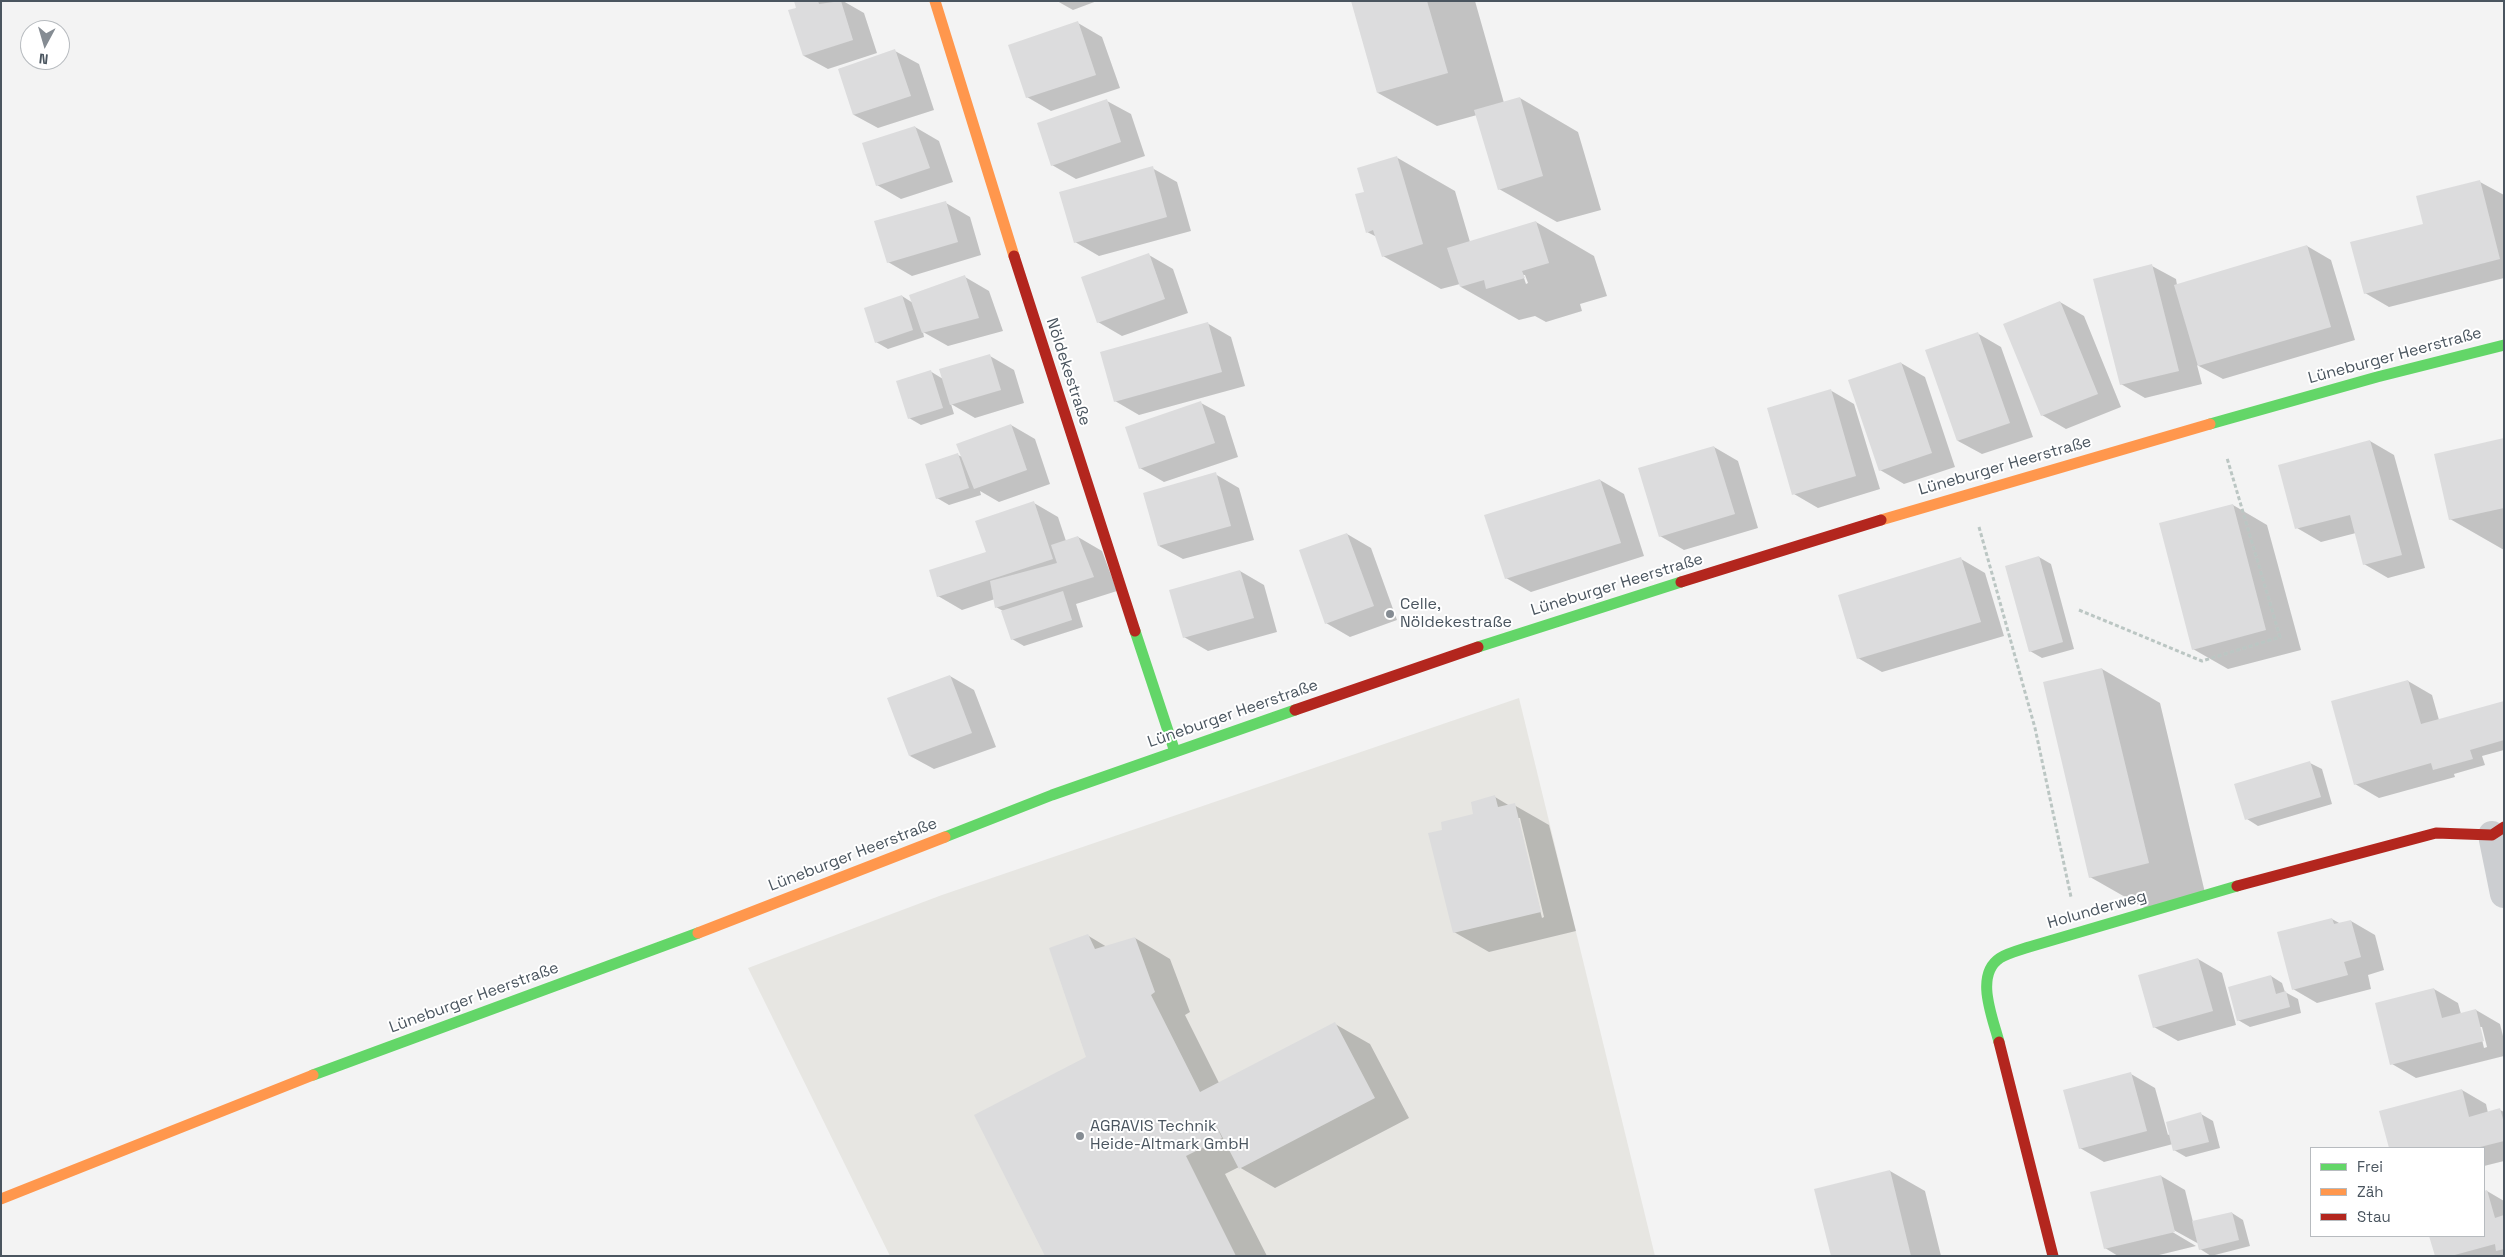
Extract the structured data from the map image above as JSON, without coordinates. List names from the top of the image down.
{
  "streets": {
    "main road": ["Lüneburger Heerstraße", "Nöldekestraße", "Holunderweg"]
  },
  "crossings": [
    ["Lüneburger Heerstraße", "Nöldekestraße"]
  ],
  "places": ["Celle, Nöldekestraße", "AGRAVIS Technik Heide-Altmark GmbH"],
  "legend": ["Frei", "Zäh", "Stau"],
  "north": "bottom"
}
